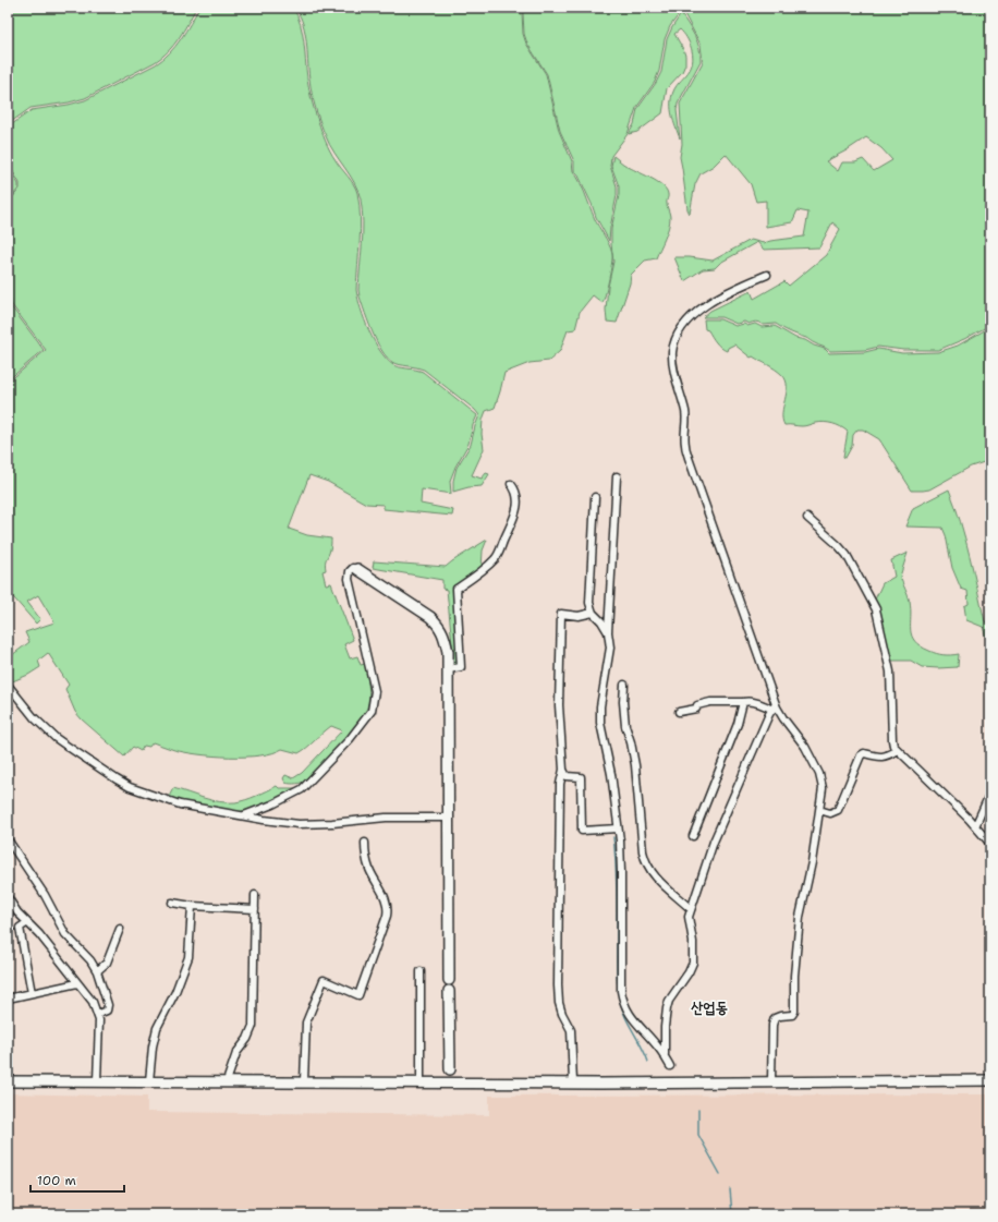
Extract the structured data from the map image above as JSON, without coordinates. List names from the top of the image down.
{
  "districts": ["산업동"],
  "scale_bar": "100 m"
}
